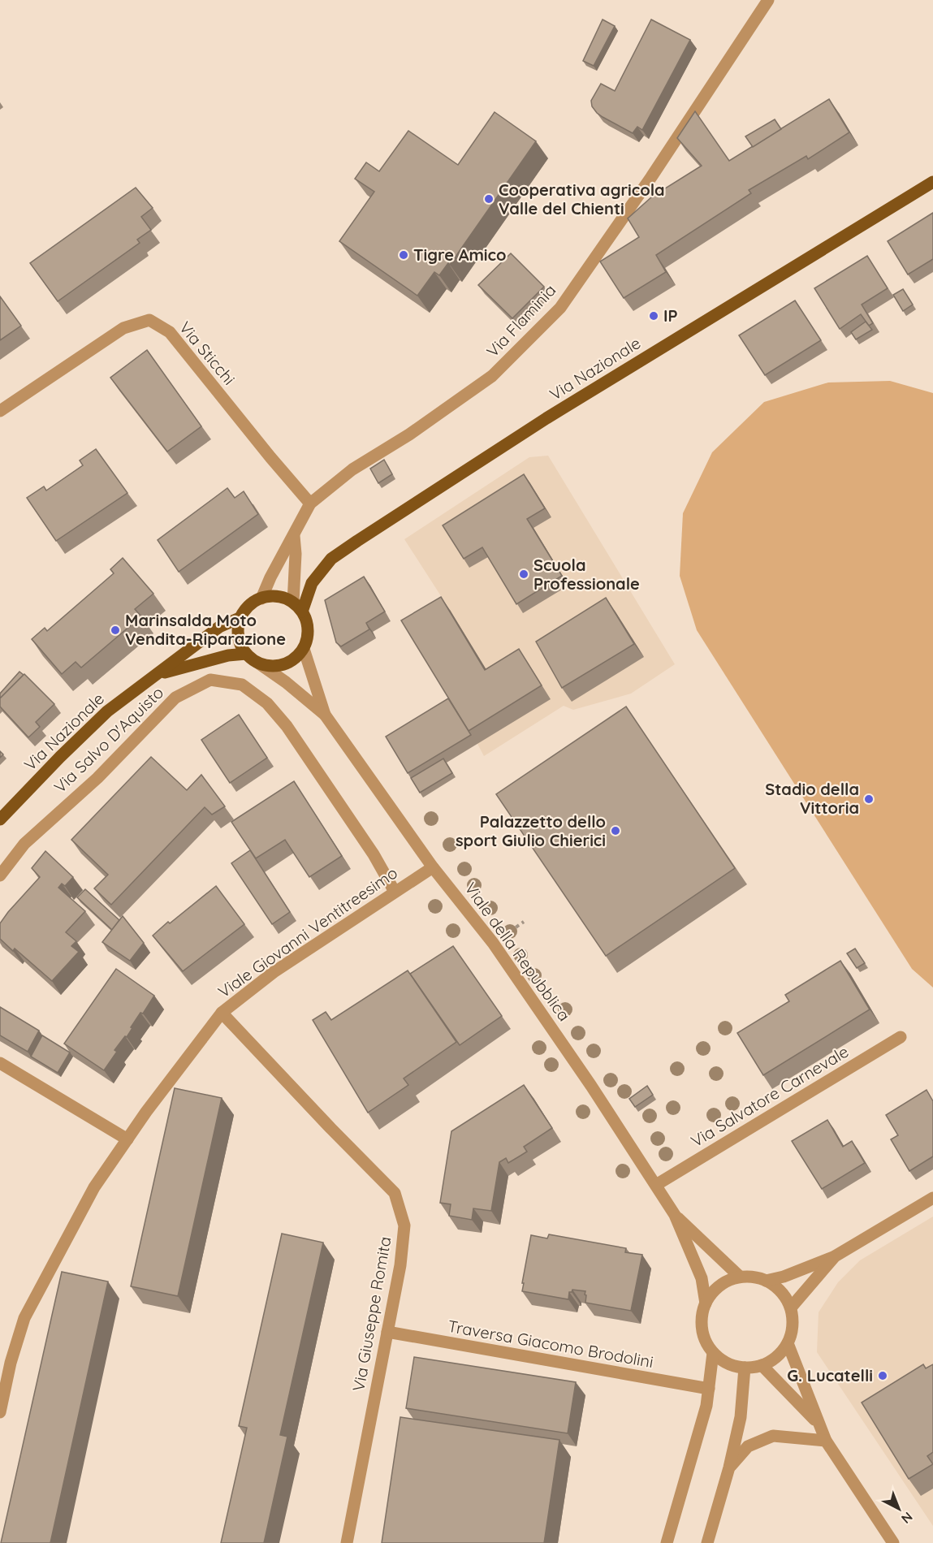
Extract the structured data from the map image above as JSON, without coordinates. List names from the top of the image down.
{
  "streets": {
    "main road": ["Via Nazionale"],
    "street": [
      "Via Flaminia",
      "Via Sticchi",
      "Via Salvo D'Aquisto",
      "Viale Giovanni Ventitreesimo",
      "Viale della Repubblica",
      "Via Salvatore Carnevale",
      "Via Giuseppe Romita",
      "Traversa Giacomo Brodolini"
    ]
  },
  "crossings": [
    ["Via Flaminia", "Via Sticchi"],
    ["Via Flaminia", "Via Nazionale"],
    ["Via Flaminia", "Viale della Repubblica"],
    ["Via Nazionale", "Viale della Repubblica"],
    ["Via Salvo D'Aquisto", "Viale Giovanni Ventitreesimo"],
    ["Viale Giovanni Ventitreesimo", "Viale della Repubblica"],
    ["Viale Giovanni Ventitreesimo", "Via Giuseppe Romita"],
    ["Viale della Repubblica", "Via Salvatore Carnevale"],
    ["Via Giuseppe Romita", "Traversa Giacomo Brodolini"]
  ],
  "places": [
    "Cooperativa agricola Valle del Chienti",
    "Tigre Amico",
    "IP",
    "Scuola Professionale",
    "Marinsalda Moto Vendita-Riparazione",
    "Stadio della Vittoria",
    "Palazzetto dello sport Giulio Chierici",
    "G. Lucatelli"
  ],
  "north": "bottom right"
}
